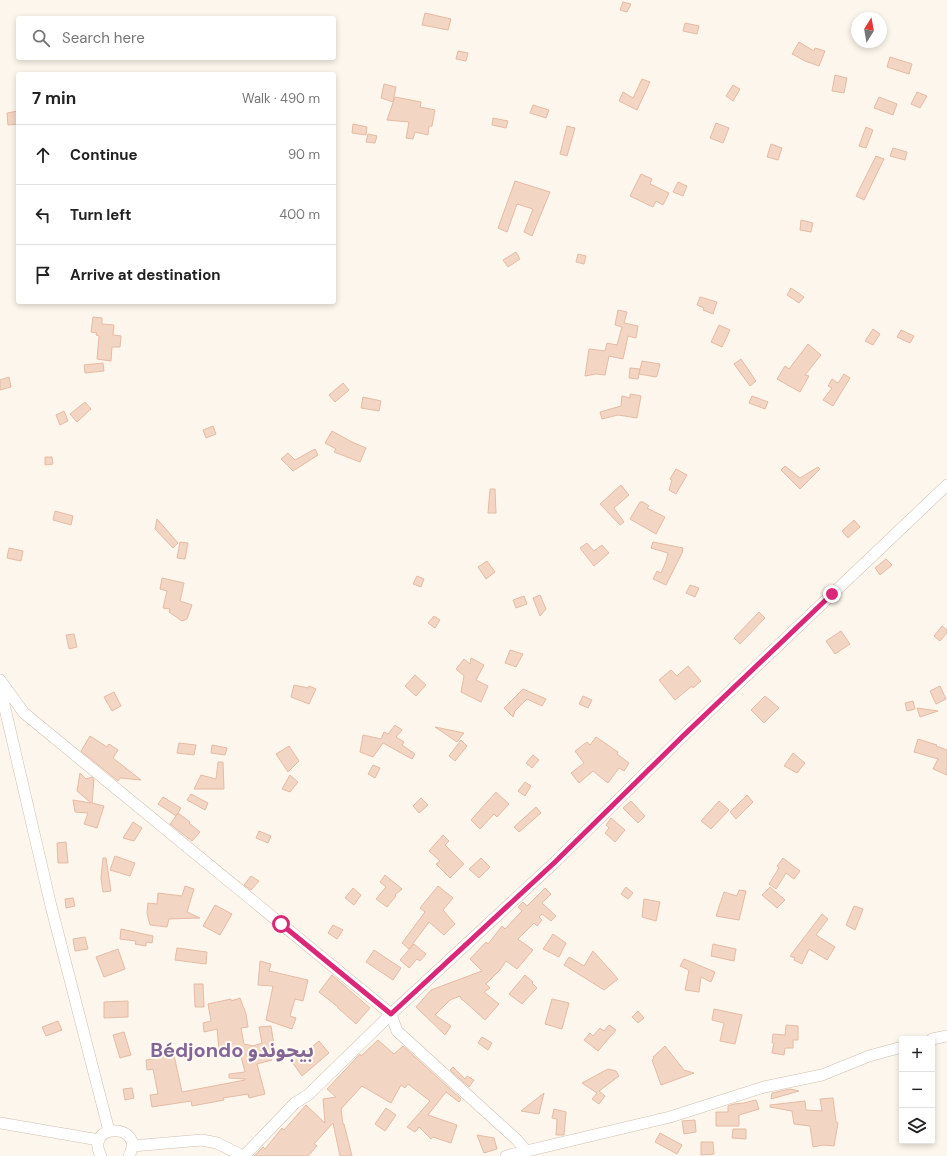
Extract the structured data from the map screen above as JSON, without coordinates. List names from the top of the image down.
{
  "districts": ["Bédjondo بيجوندو"],
  "north": "top",
  "page": {
    "search": "Search here",
    "heading": ["7 min", "Walk · 490 m"],
    "list": [
      ["Continue", "90 m"],
      ["Turn left", "400 m"],
      "Arrive at destination"
    ],
    "map_buttons": ["+", "−"]
  }
}
